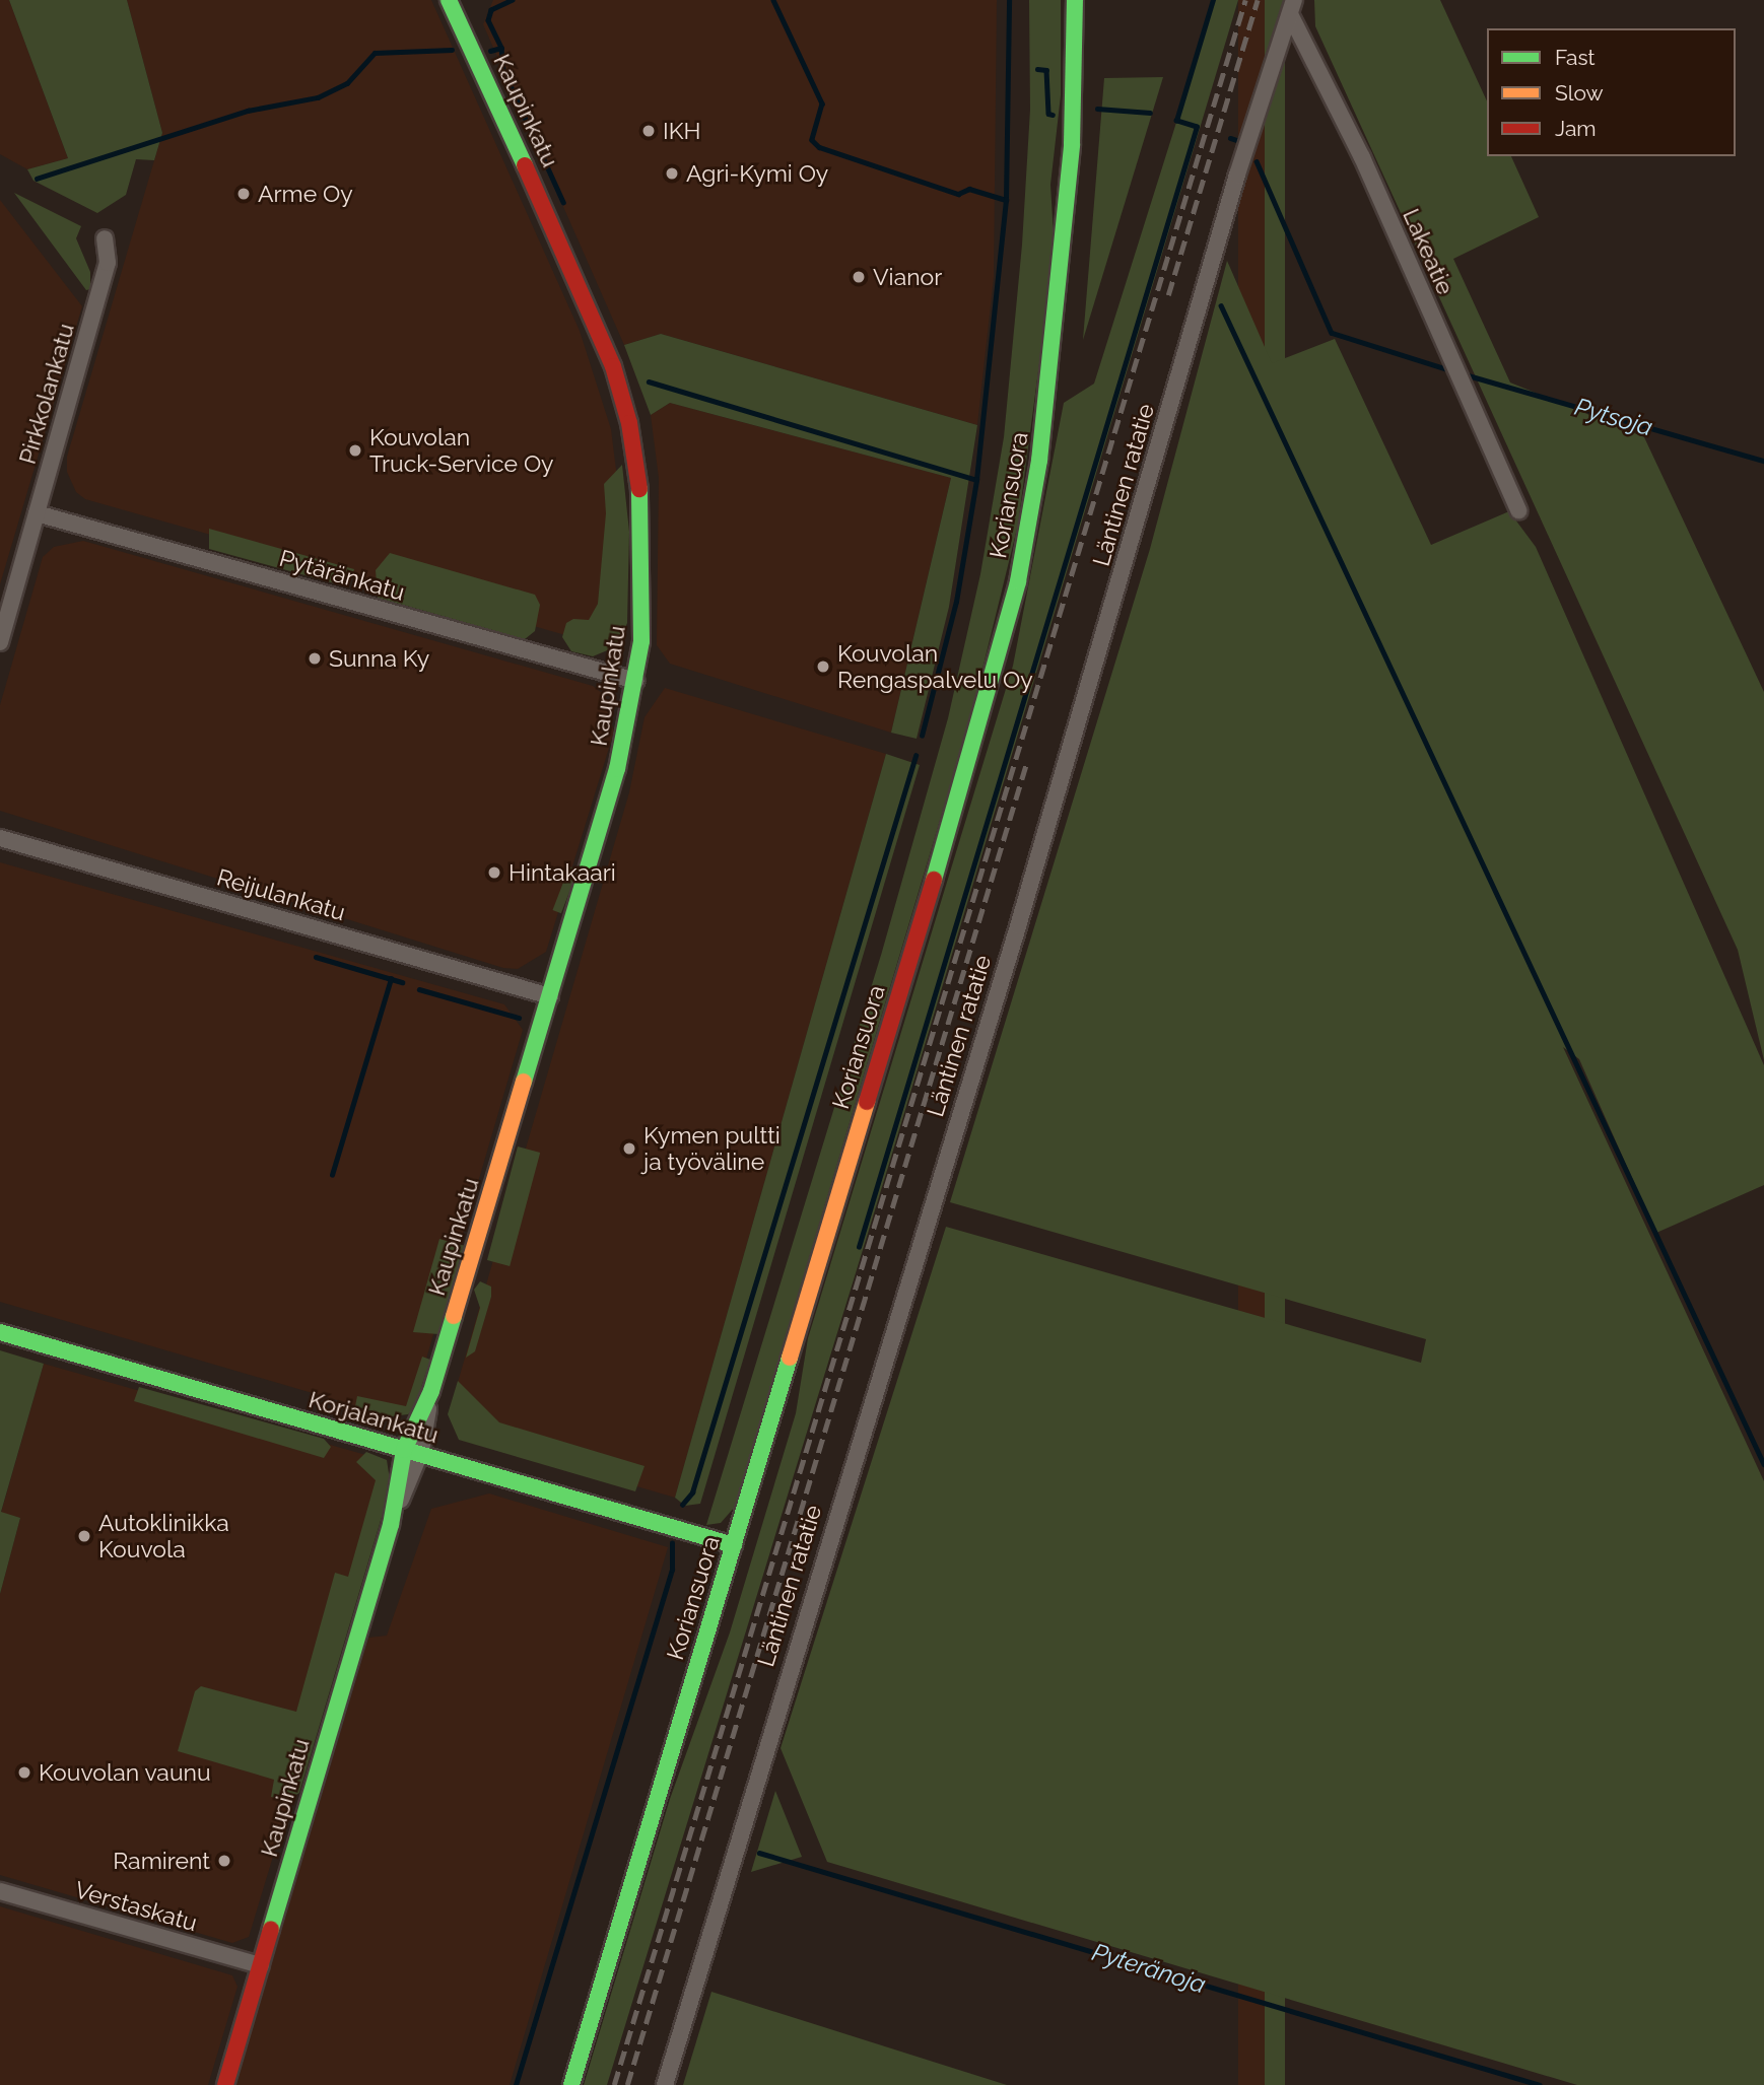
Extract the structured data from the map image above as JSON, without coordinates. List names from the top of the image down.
{
  "streets": {
    "street": [
      "Kaupinkatu",
      "Lakeatie",
      "Pirkkolankatu",
      "Läntinen ratatie",
      "Koriansuora",
      "Pytäränkatu",
      "Reijulankatu",
      "Korjalankatu",
      "Verstaskatu"
    ]
  },
  "crossings": [
    ["Kaupinkatu", "Pytäränkatu"],
    ["Kaupinkatu", "Reijulankatu"],
    ["Kaupinkatu", "Korjalankatu"],
    ["Kaupinkatu", "Verstaskatu"],
    ["Lakeatie", "Läntinen ratatie"],
    ["Pirkkolankatu", "Pytäränkatu"],
    ["Koriansuora", "Korjalankatu"]
  ],
  "water": ["Pytsoja", "Pyteränoja"],
  "places": [
    "IKH",
    "Agri-Kymi Oy",
    "Arme Oy",
    "Vianor",
    "Kouvolan Truck-Service Oy",
    "Sunna Ky",
    "Kouvolan Rengaspalvelu Oy",
    "Hintakaari",
    "Kymen pultti ja työväline",
    "Autoklinikka Kouvola",
    "Kouvolan vaunu",
    "Ramirent"
  ],
  "legend": ["Fast", "Slow", "Jam"]
}
